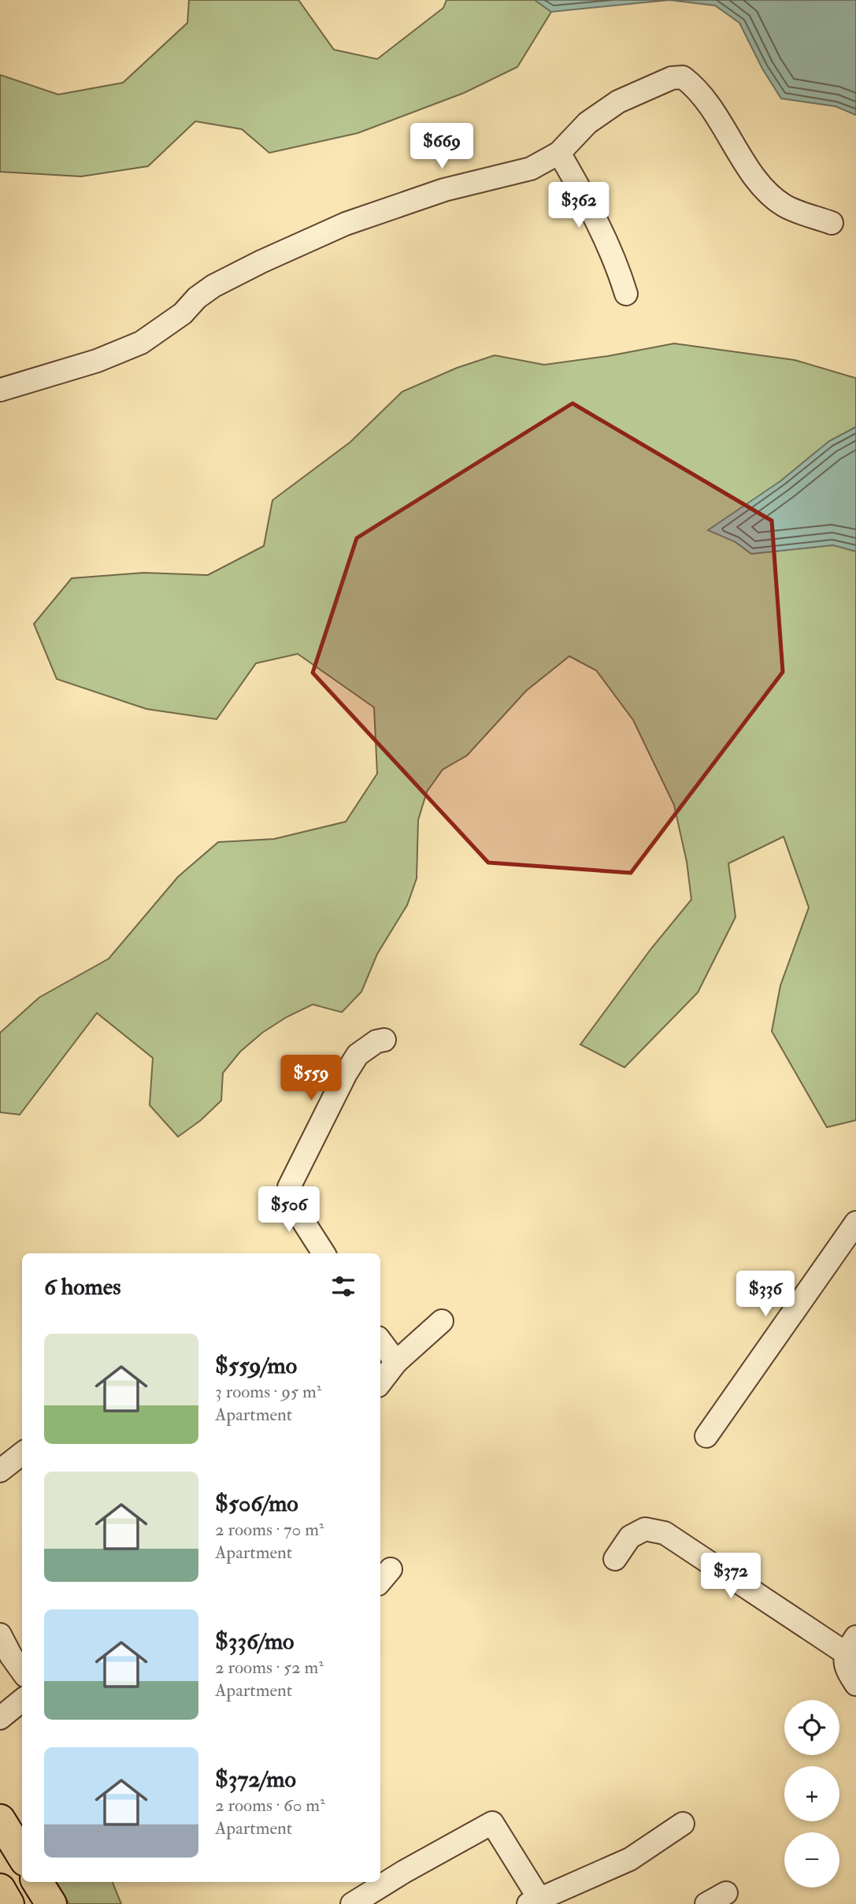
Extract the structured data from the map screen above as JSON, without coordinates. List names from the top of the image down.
{
  "page": {
    "price": [
      "$669",
      "$362",
      "$559",
      "$506",
      "$336",
      "$372"
    ],
    "heading": "6 homes",
    "list": [
      {
        "name": "$559/mo",
        "note": "3 rooms · 95 m² · Apartment"
      },
      {
        "name": "$506/mo",
        "note": "2 rooms · 70 m² · Apartment"
      },
      {
        "name": "$336/mo",
        "note": "2 rooms · 52 m² · Apartment"
      },
      {
        "name": "$372/mo",
        "note": "2 rooms · 60 m² · Apartment"
      }
    ],
    "map_buttons": ["+", "−"]
  }
}
